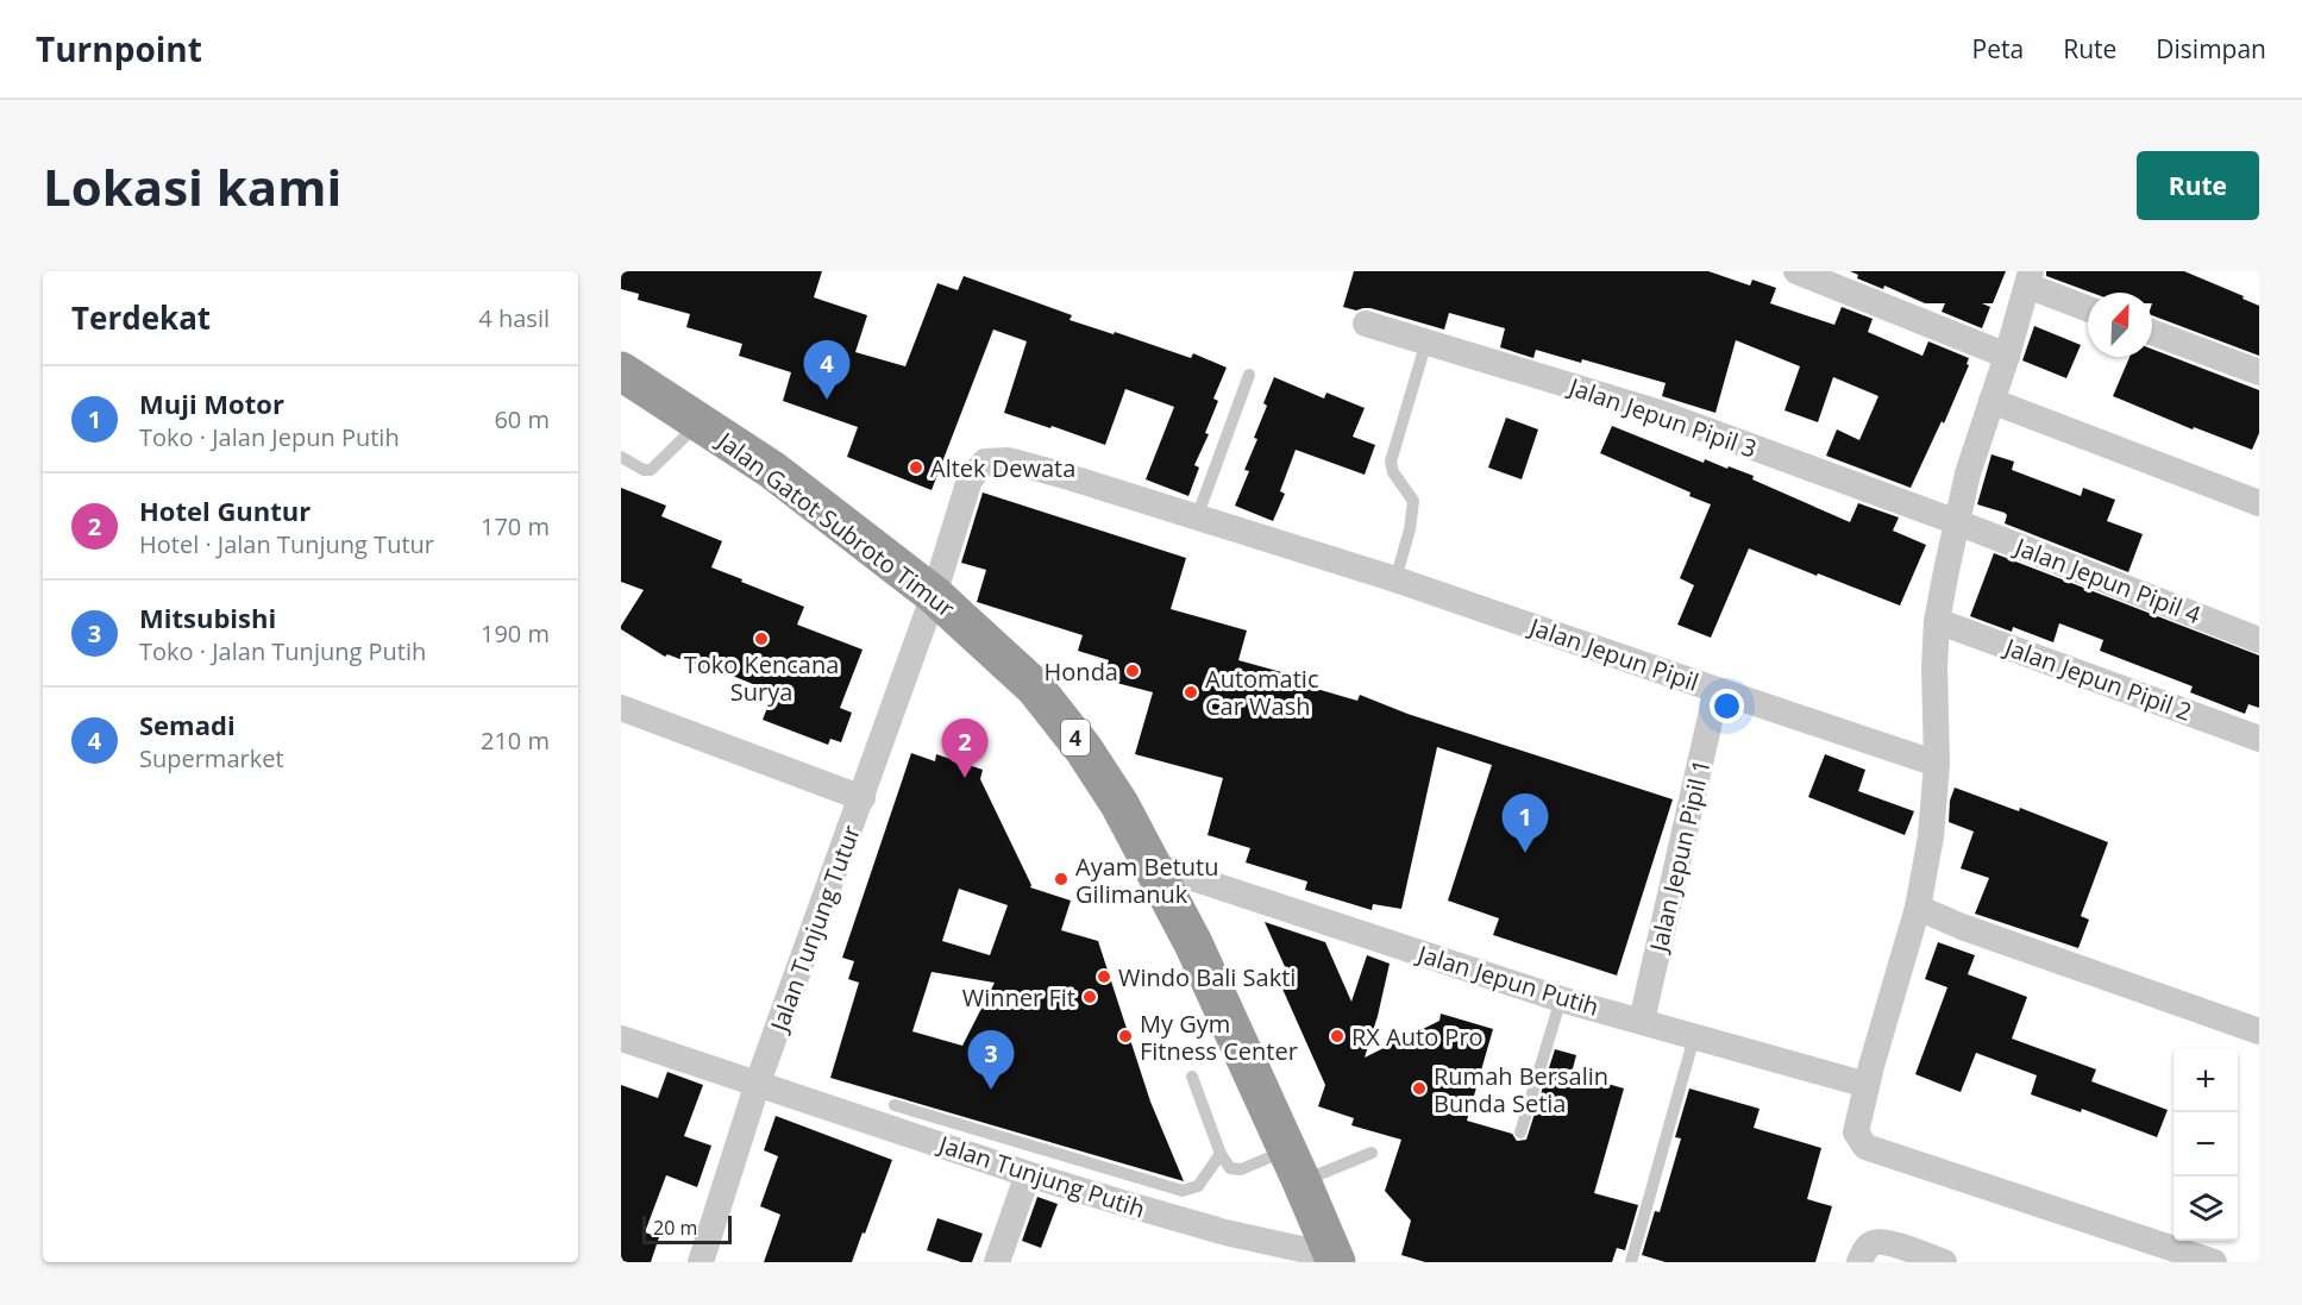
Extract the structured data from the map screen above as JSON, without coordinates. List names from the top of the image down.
{
  "streets": {
    "highway": ["Jalan Gatot Subroto Timur", "4"],
    "street": [
      "Jalan Jepun Pipil 3",
      "Jalan Jepun Pipil 4",
      "Jalan Jepun Pipil",
      "Jalan Jepun Pipil 2",
      "Jalan Jepun Pipil 1",
      "Jalan Tunjung Tutur",
      "Jalan Jepun Putih",
      "Jalan Tunjung Putih"
    ]
  },
  "crossings": [
    ["Jalan Jepun Pipil 3", "Jalan Jepun Pipil 4"],
    ["Jalan Gatot Subroto Timur", "Jalan Jepun Pipil"],
    ["Jalan Gatot Subroto Timur", "Jalan Tunjung Tutur"],
    ["Jalan Gatot Subroto Timur", "Jalan Jepun Putih"],
    ["Jalan Gatot Subroto Timur", "Jalan Tunjung Putih"],
    ["Jalan Jepun Pipil", "Jalan Jepun Pipil 1"],
    ["Jalan Jepun Pipil", "Jalan Tunjung Tutur"],
    ["Jalan Jepun Pipil 1", "Jalan Jepun Putih"],
    ["Jalan Tunjung Tutur", "Jalan Tunjung Putih"]
  ],
  "places": [
    "Altek Dewata",
    "Toko Kencana Surya",
    "Honda",
    "Automatic Car Wash",
    "Ayam Betutu Gilimanuk",
    "Windo Bali Sakti",
    "Winner Fit",
    "My Gym Fitness Center",
    "RX Auto Pro",
    "Rumah Bersalin Bunda Setia"
  ],
  "scale_bar": "20 m",
  "north": "top right",
  "page": {
    "header": "Turnpoint",
    "nav": ["Peta", "Rute", "Disimpan"],
    "buttons": "Rute",
    "title": "Lokasi kami",
    "heading": ["Terdekat", "4 hasil"],
    "pins": [
      "4",
      "2",
      "1",
      "3"
    ],
    "list": [
      {
        "mark": "1",
        "name": "Muji Motor",
        "note": "Toko · Jalan Jepun Putih",
        "value": "60 m"
      },
      {
        "mark": "2",
        "name": "Hotel Guntur",
        "note": "Hotel · Jalan Tunjung Tutur",
        "value": "170 m"
      },
      {
        "mark": "3",
        "name": "Mitsubishi",
        "note": "Toko · Jalan Tunjung Putih",
        "value": "190 m"
      },
      {
        "mark": "4",
        "name": "Semadi",
        "note": "Supermarket",
        "value": "210 m"
      }
    ],
    "map_buttons": ["+", "−"],
    "scale": "20 m"
  }
}
